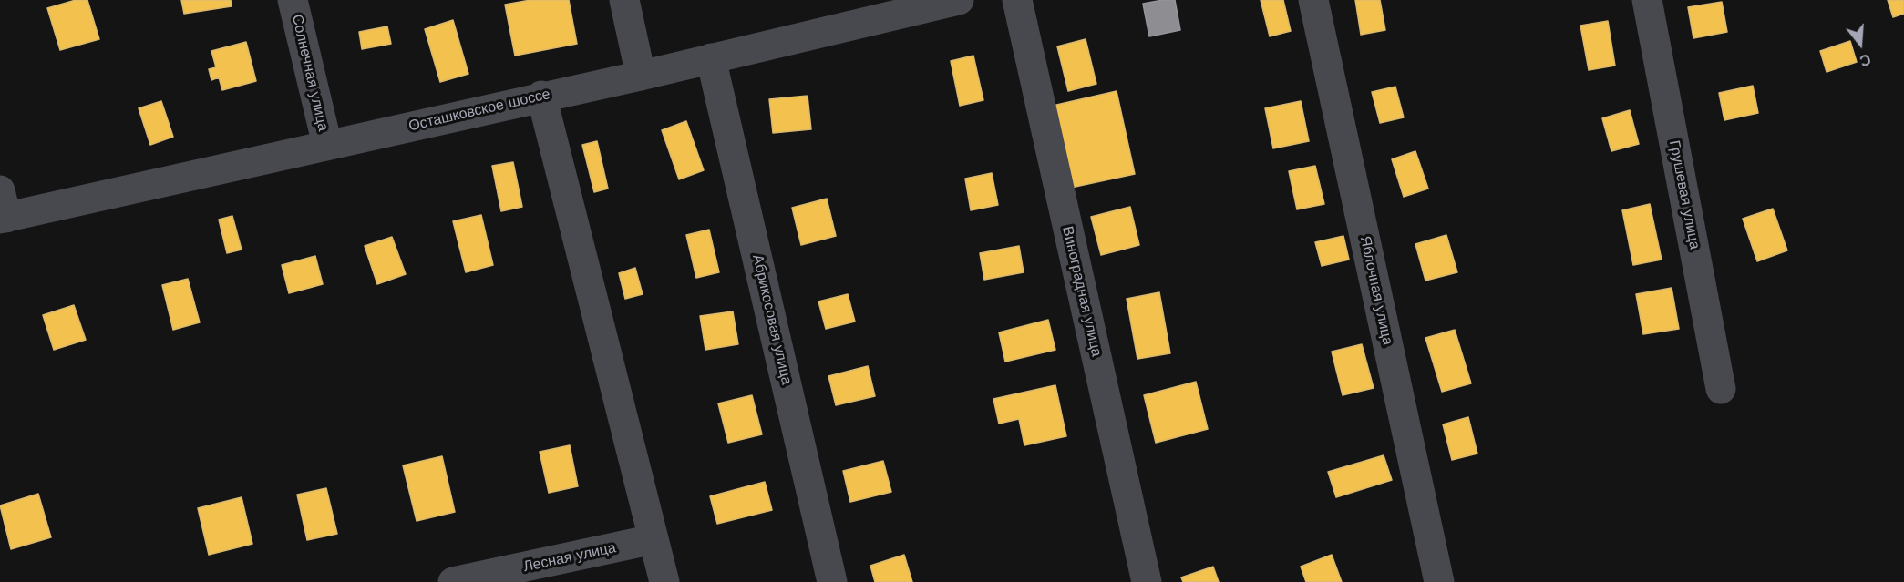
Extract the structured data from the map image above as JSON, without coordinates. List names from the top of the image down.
{
  "streets": {
    "street": [
      "Солнечная улица",
      "Осташковское шоссе",
      "Грушевая улица",
      "Яблочная улица",
      "Виноградная улица",
      "Абрикосовая улица",
      "Лесная улица"
    ]
  },
  "crossings": [
    ["Солнечная улица", "Осташковское шоссе"],
    ["Осташковское шоссе", "Абрикосовая улица"]
  ],
  "north": "bottom"
}
